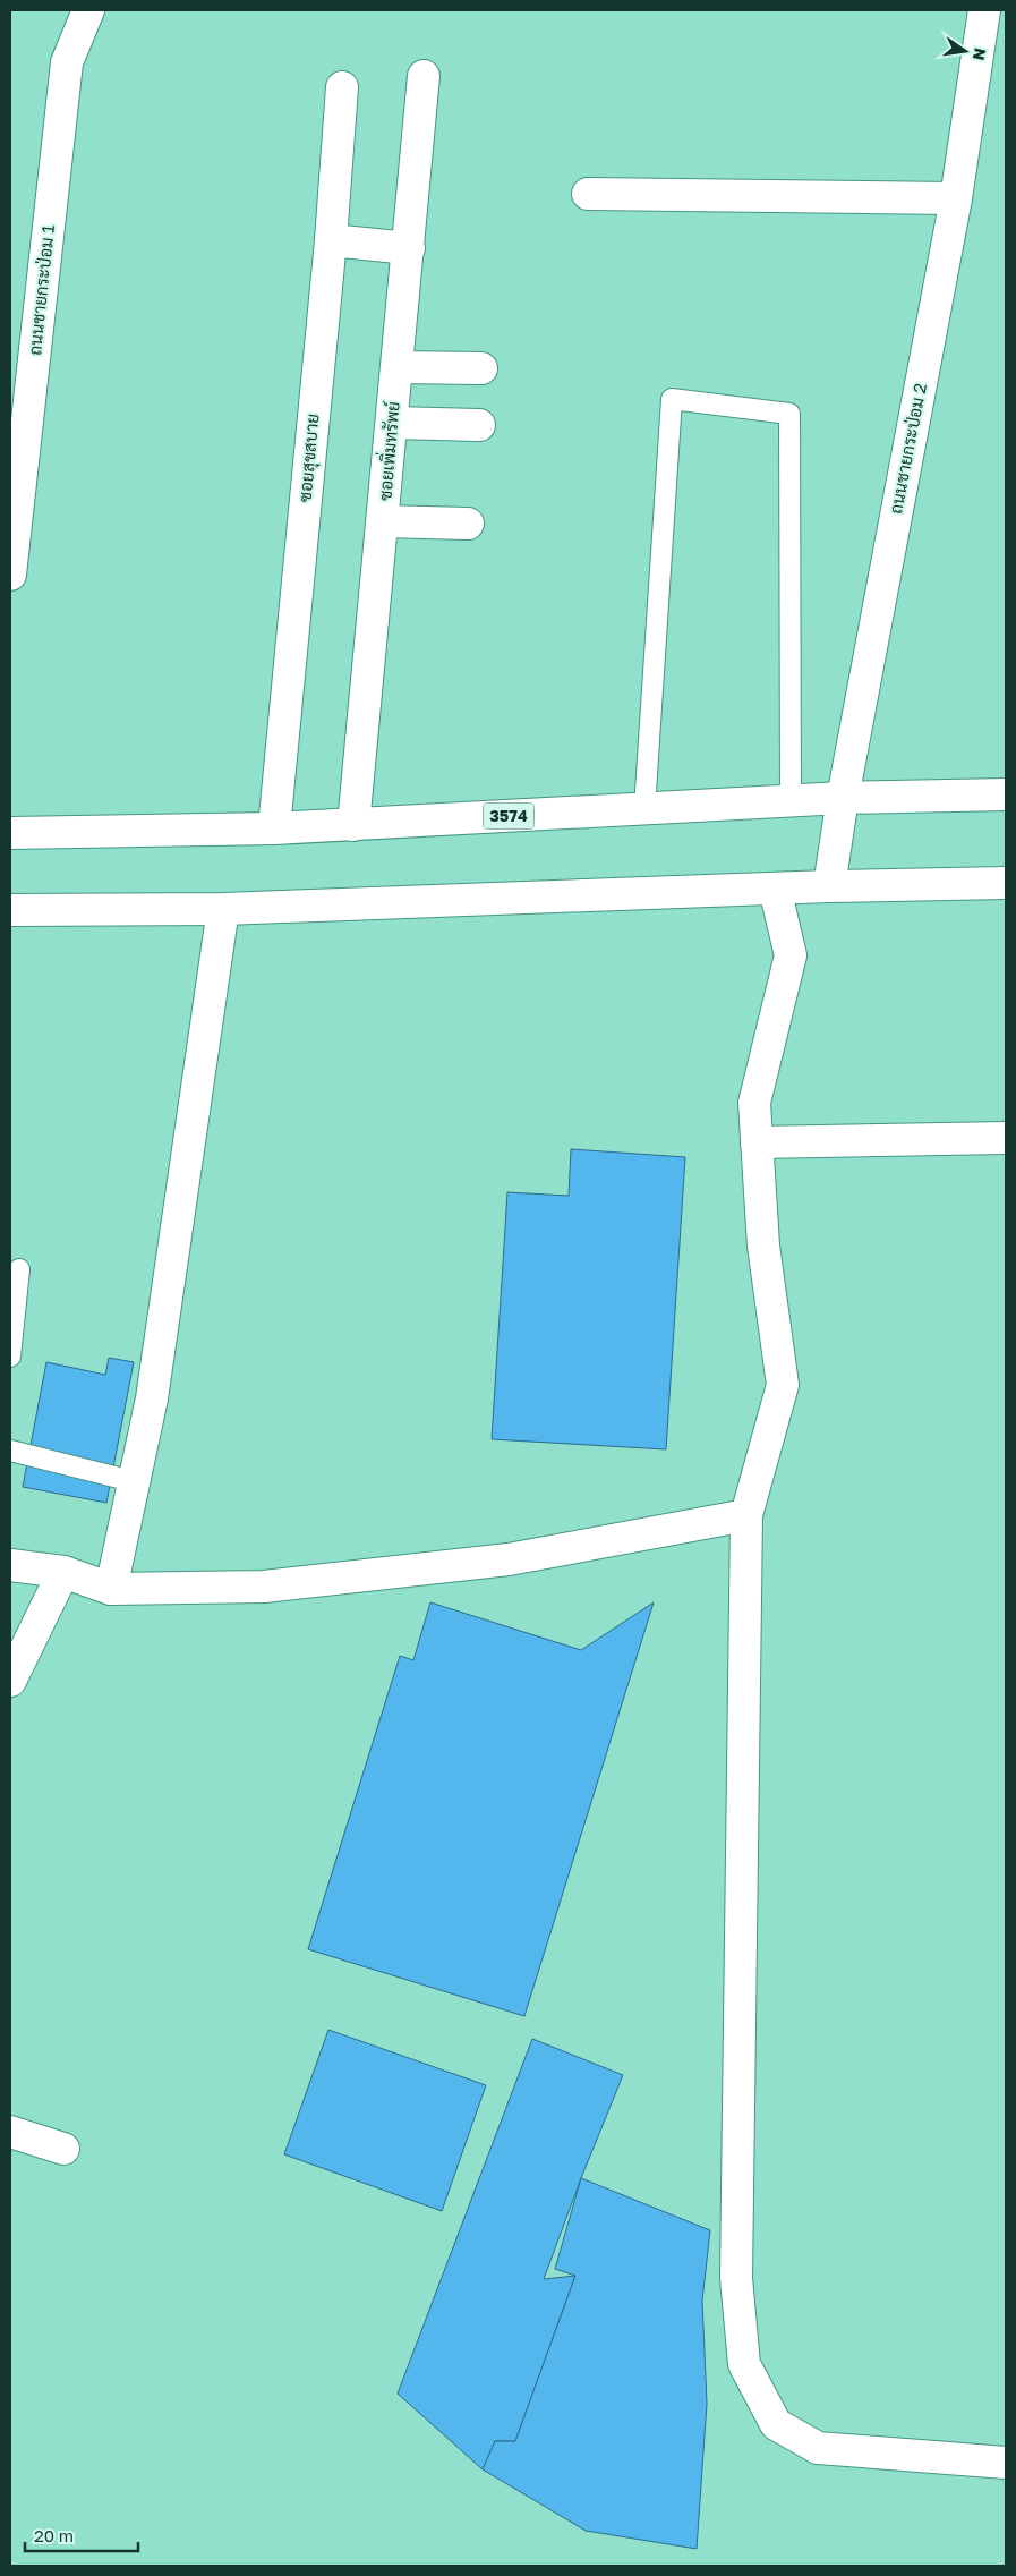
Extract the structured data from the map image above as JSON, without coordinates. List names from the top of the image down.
{
  "streets": {
    "street": [
      "ถนนชายกระป่อม 1",
      "ถนนชายกระป่อม 2",
      "ซอยเพิ่มทรัพย์",
      "ซอยสุขสบาย",
      "3574"
    ]
  },
  "crossings": [
    ["ถนนชายกระป่อม 2", "3574"],
    ["ซอยเพิ่มทรัพย์", "3574"],
    ["ซอยสุขสบาย", "3574"]
  ],
  "scale_bar": "20 m",
  "north": "right"
}
